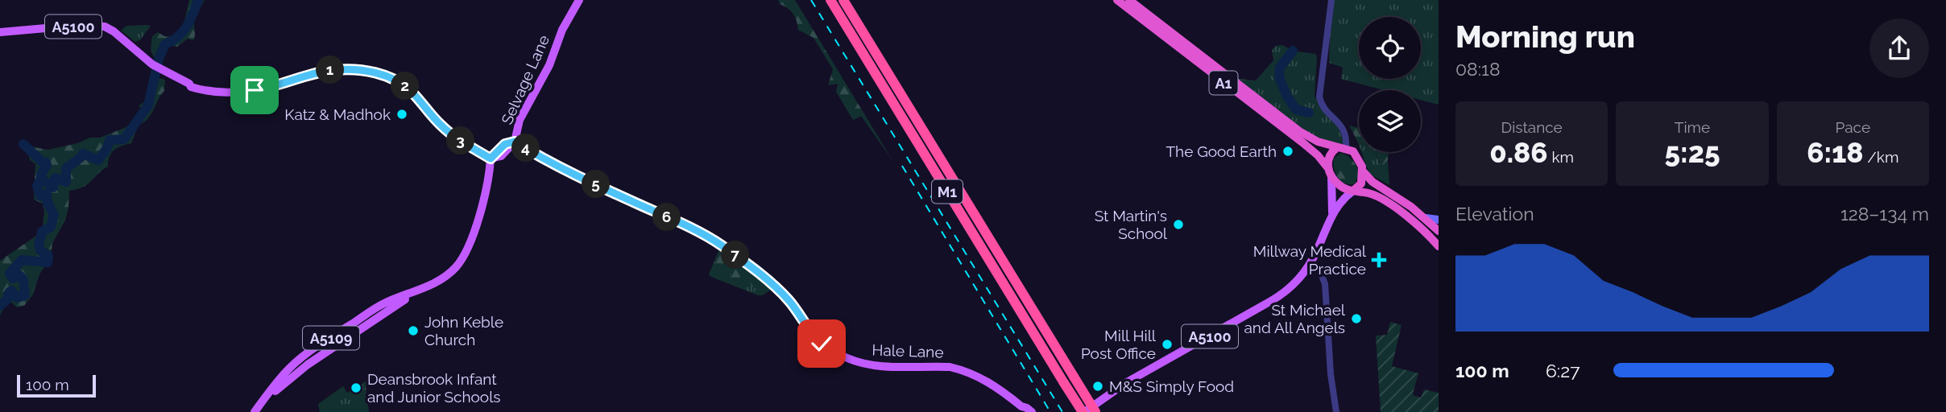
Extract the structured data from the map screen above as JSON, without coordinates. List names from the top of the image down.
{
  "streets": {
    "highway": ["A1", "M1"],
    "main road": [
      "A5100",
      "Selvage Lane",
      "A5109",
      "Hale Lane"
    ]
  },
  "crossings": [
    ["A5100", "A1"],
    ["A5100", "M1"],
    ["A5100", "A5109"],
    ["Selvage Lane", "Hale Lane"]
  ],
  "places": {
    "other": [
      "Katz & Madhok",
      "The Good Earth",
      "St Martin's School",
      "St Michael and All Angels",
      "John Keble Church",
      "Mill Hill Post Office",
      "M&S Simply Food",
      "Deansbrook Infant and Junior Schools"
    ],
    "health": ["Millway Medical Practice"]
  },
  "scale_bar": "100 m",
  "page": {
    "heading": ["Morning run", "08:18"],
    "pins": [
      "1",
      "2",
      "3",
      "4",
      "5",
      "6",
      "7"
    ],
    "stats": [
      ["Distance", "0.86 km"],
      ["Time", "5:25"],
      ["Pace", "6:18 /km"]
    ],
    "chart": ["Elevation", "128–134 m"],
    "list": [
      {
        "name": "100 m",
        "note": "6:27"
      }
    ],
    "scale": "100 m"
  }
}
